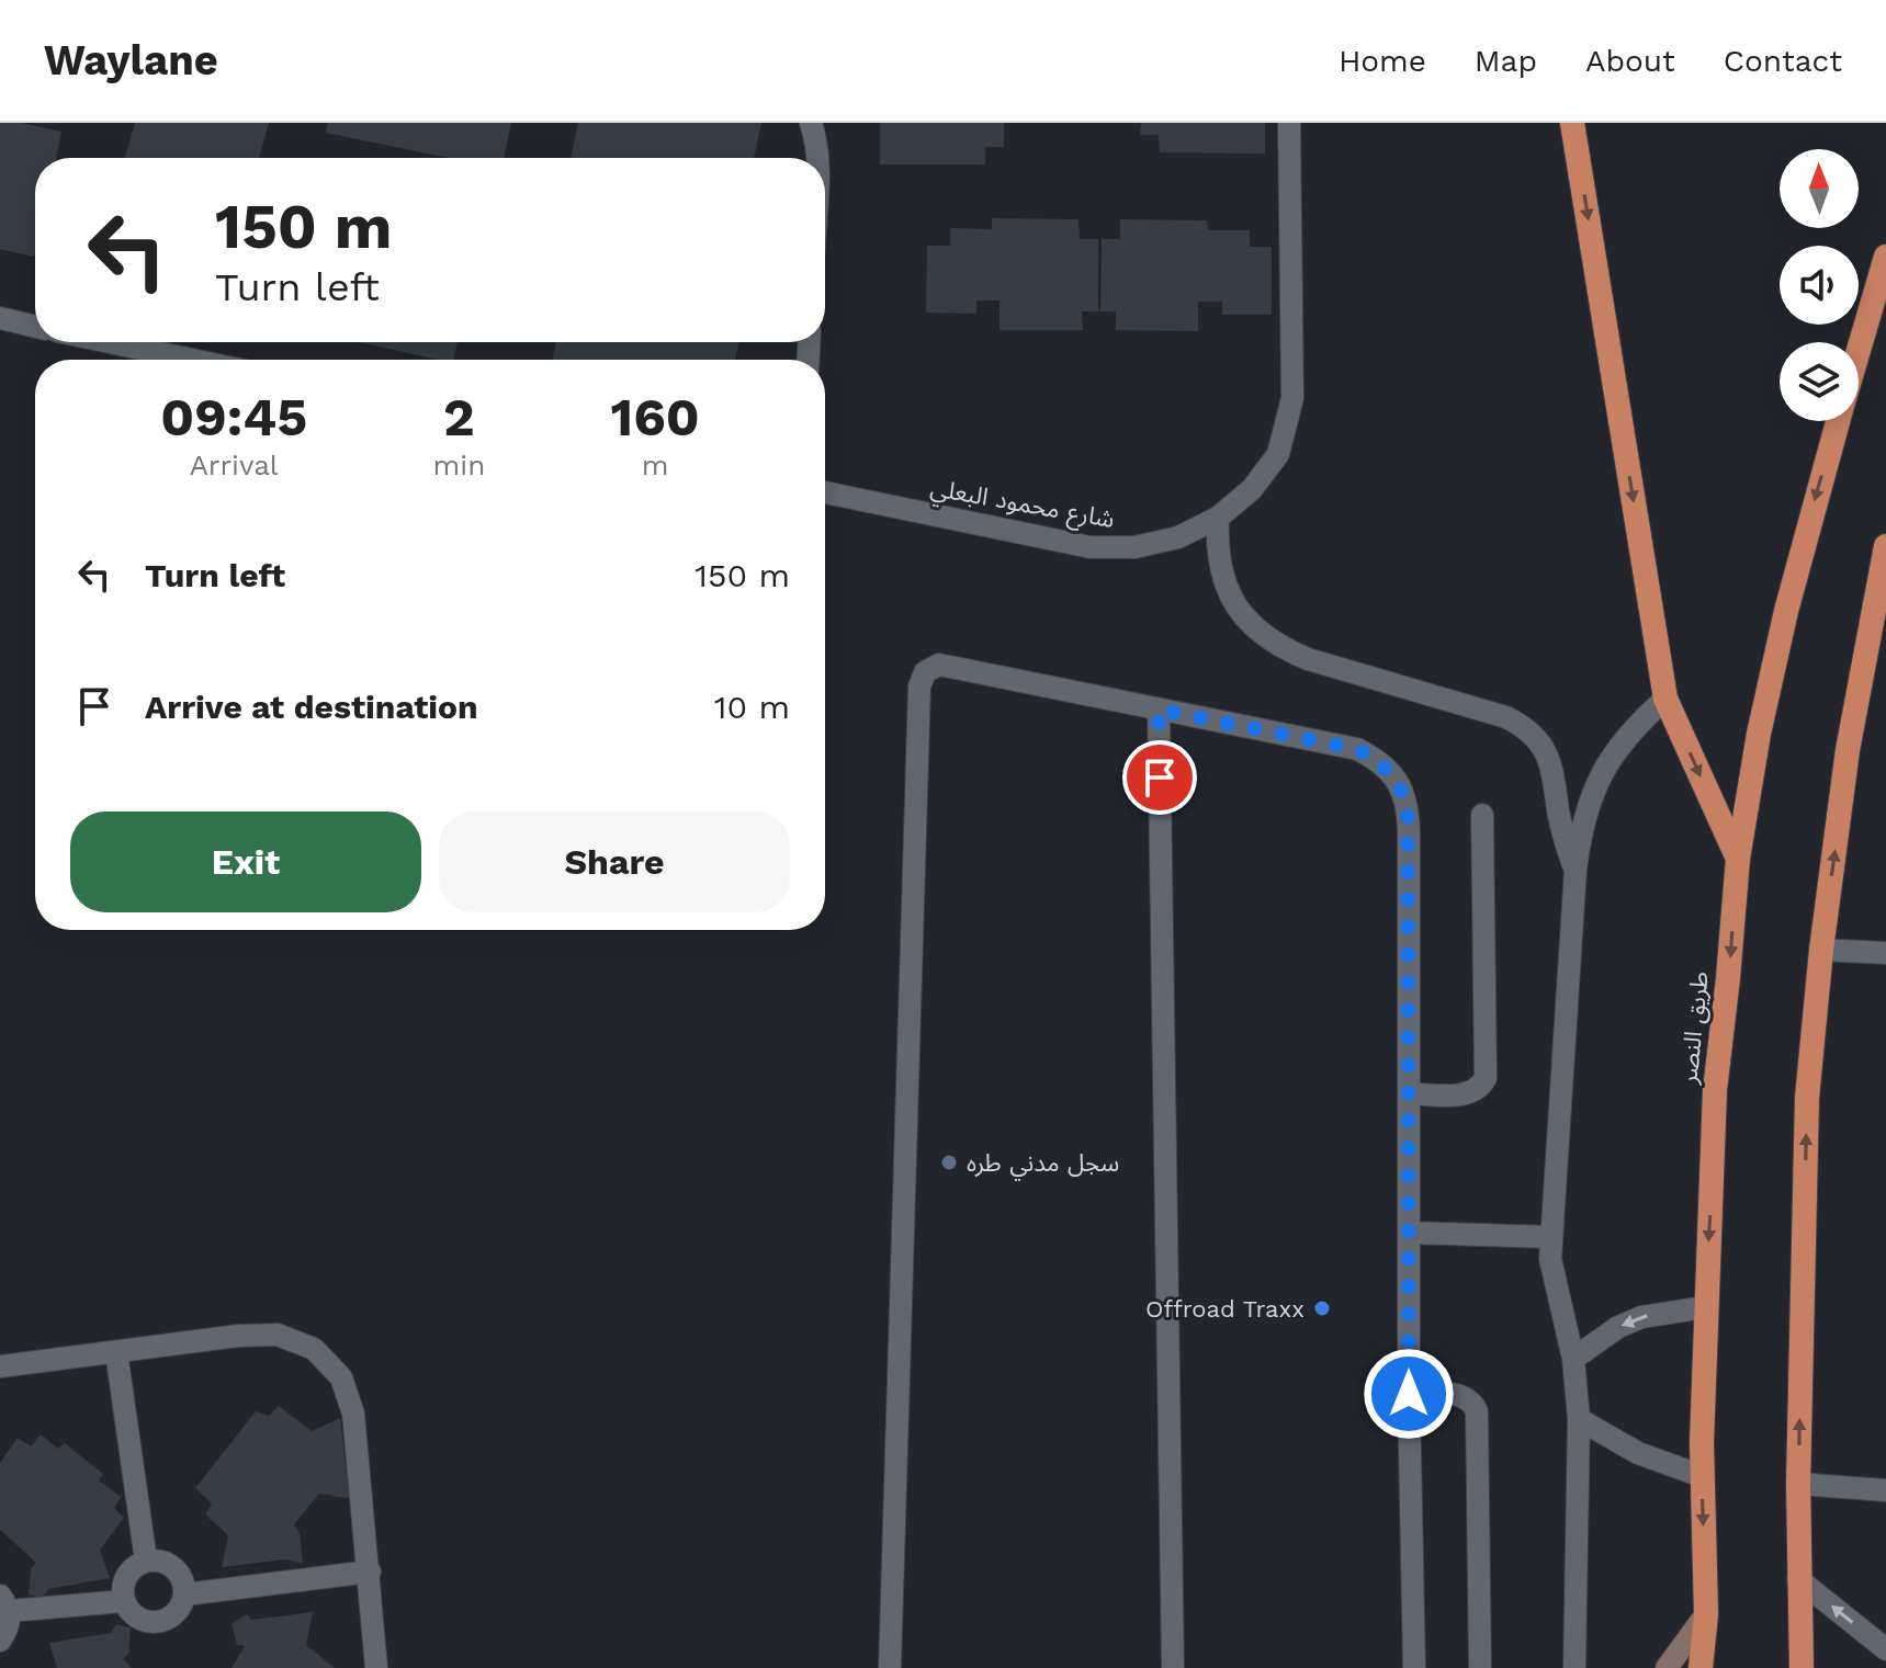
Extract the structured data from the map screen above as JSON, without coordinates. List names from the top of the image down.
{
  "streets": {
    "highway": ["طريق النصر"],
    "street": ["شارع محمود البعلي"]
  },
  "places": ["سجل مدني طره", "Offroad Traxx"],
  "north": "top",
  "page": {
    "header": "Waylane",
    "nav": [
      "Home",
      "Map",
      "About",
      "Contact"
    ],
    "turn": ["150 m", "Turn left"],
    "eta": [
      "09:45",
      "Arrival",
      "2",
      "min",
      "160",
      "m"
    ],
    "list": [
      {
        "name": "Turn left",
        "value": "150 m"
      },
      {
        "name": "Arrive at destination",
        "value": "10 m"
      }
    ],
    "buttons": ["Exit", "Share"]
  }
}
